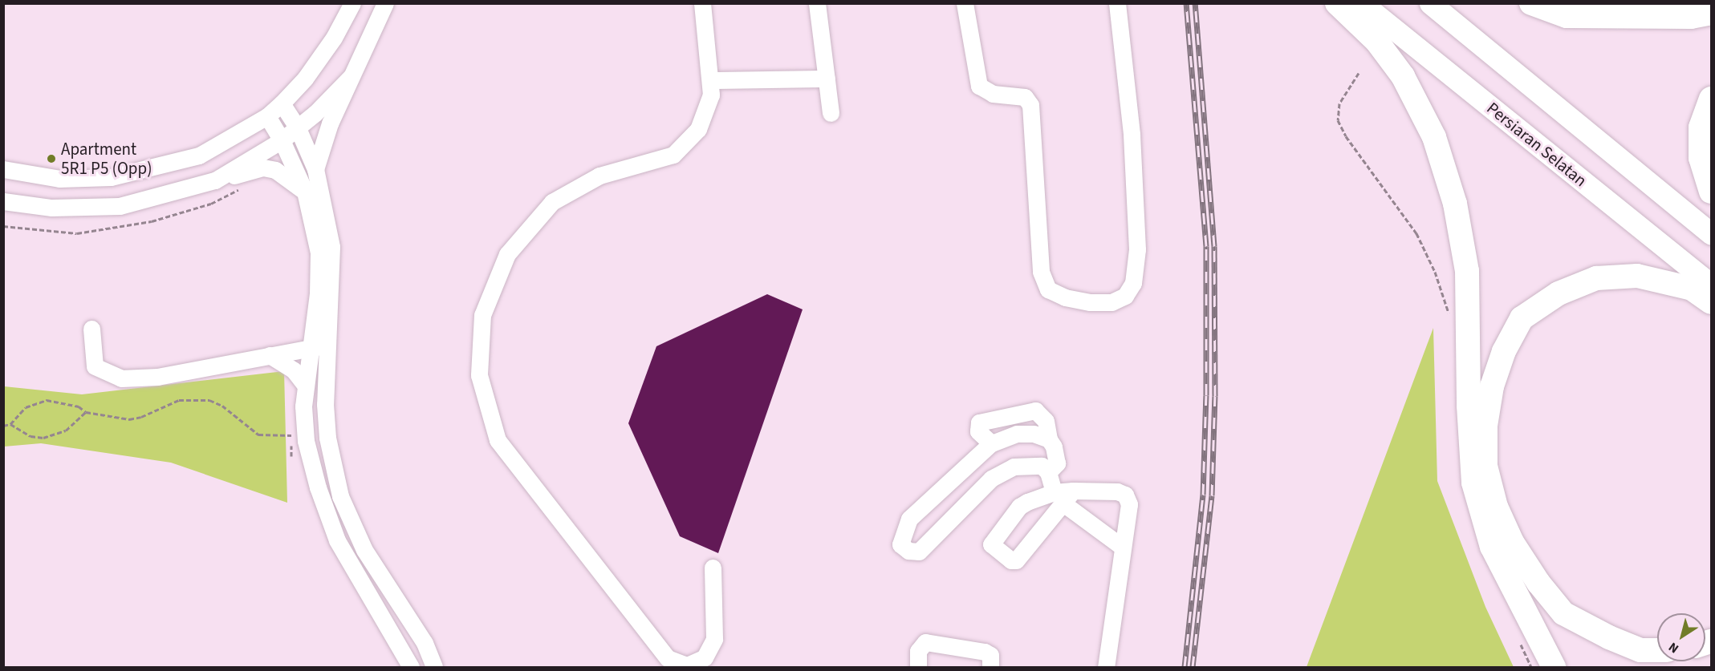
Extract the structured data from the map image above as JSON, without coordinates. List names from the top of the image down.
{
  "streets": {
    "main road": ["Persiaran Selatan"]
  },
  "places": ["Apartment 5R1 P5 (Opp)"],
  "north": "bottom left"
}
